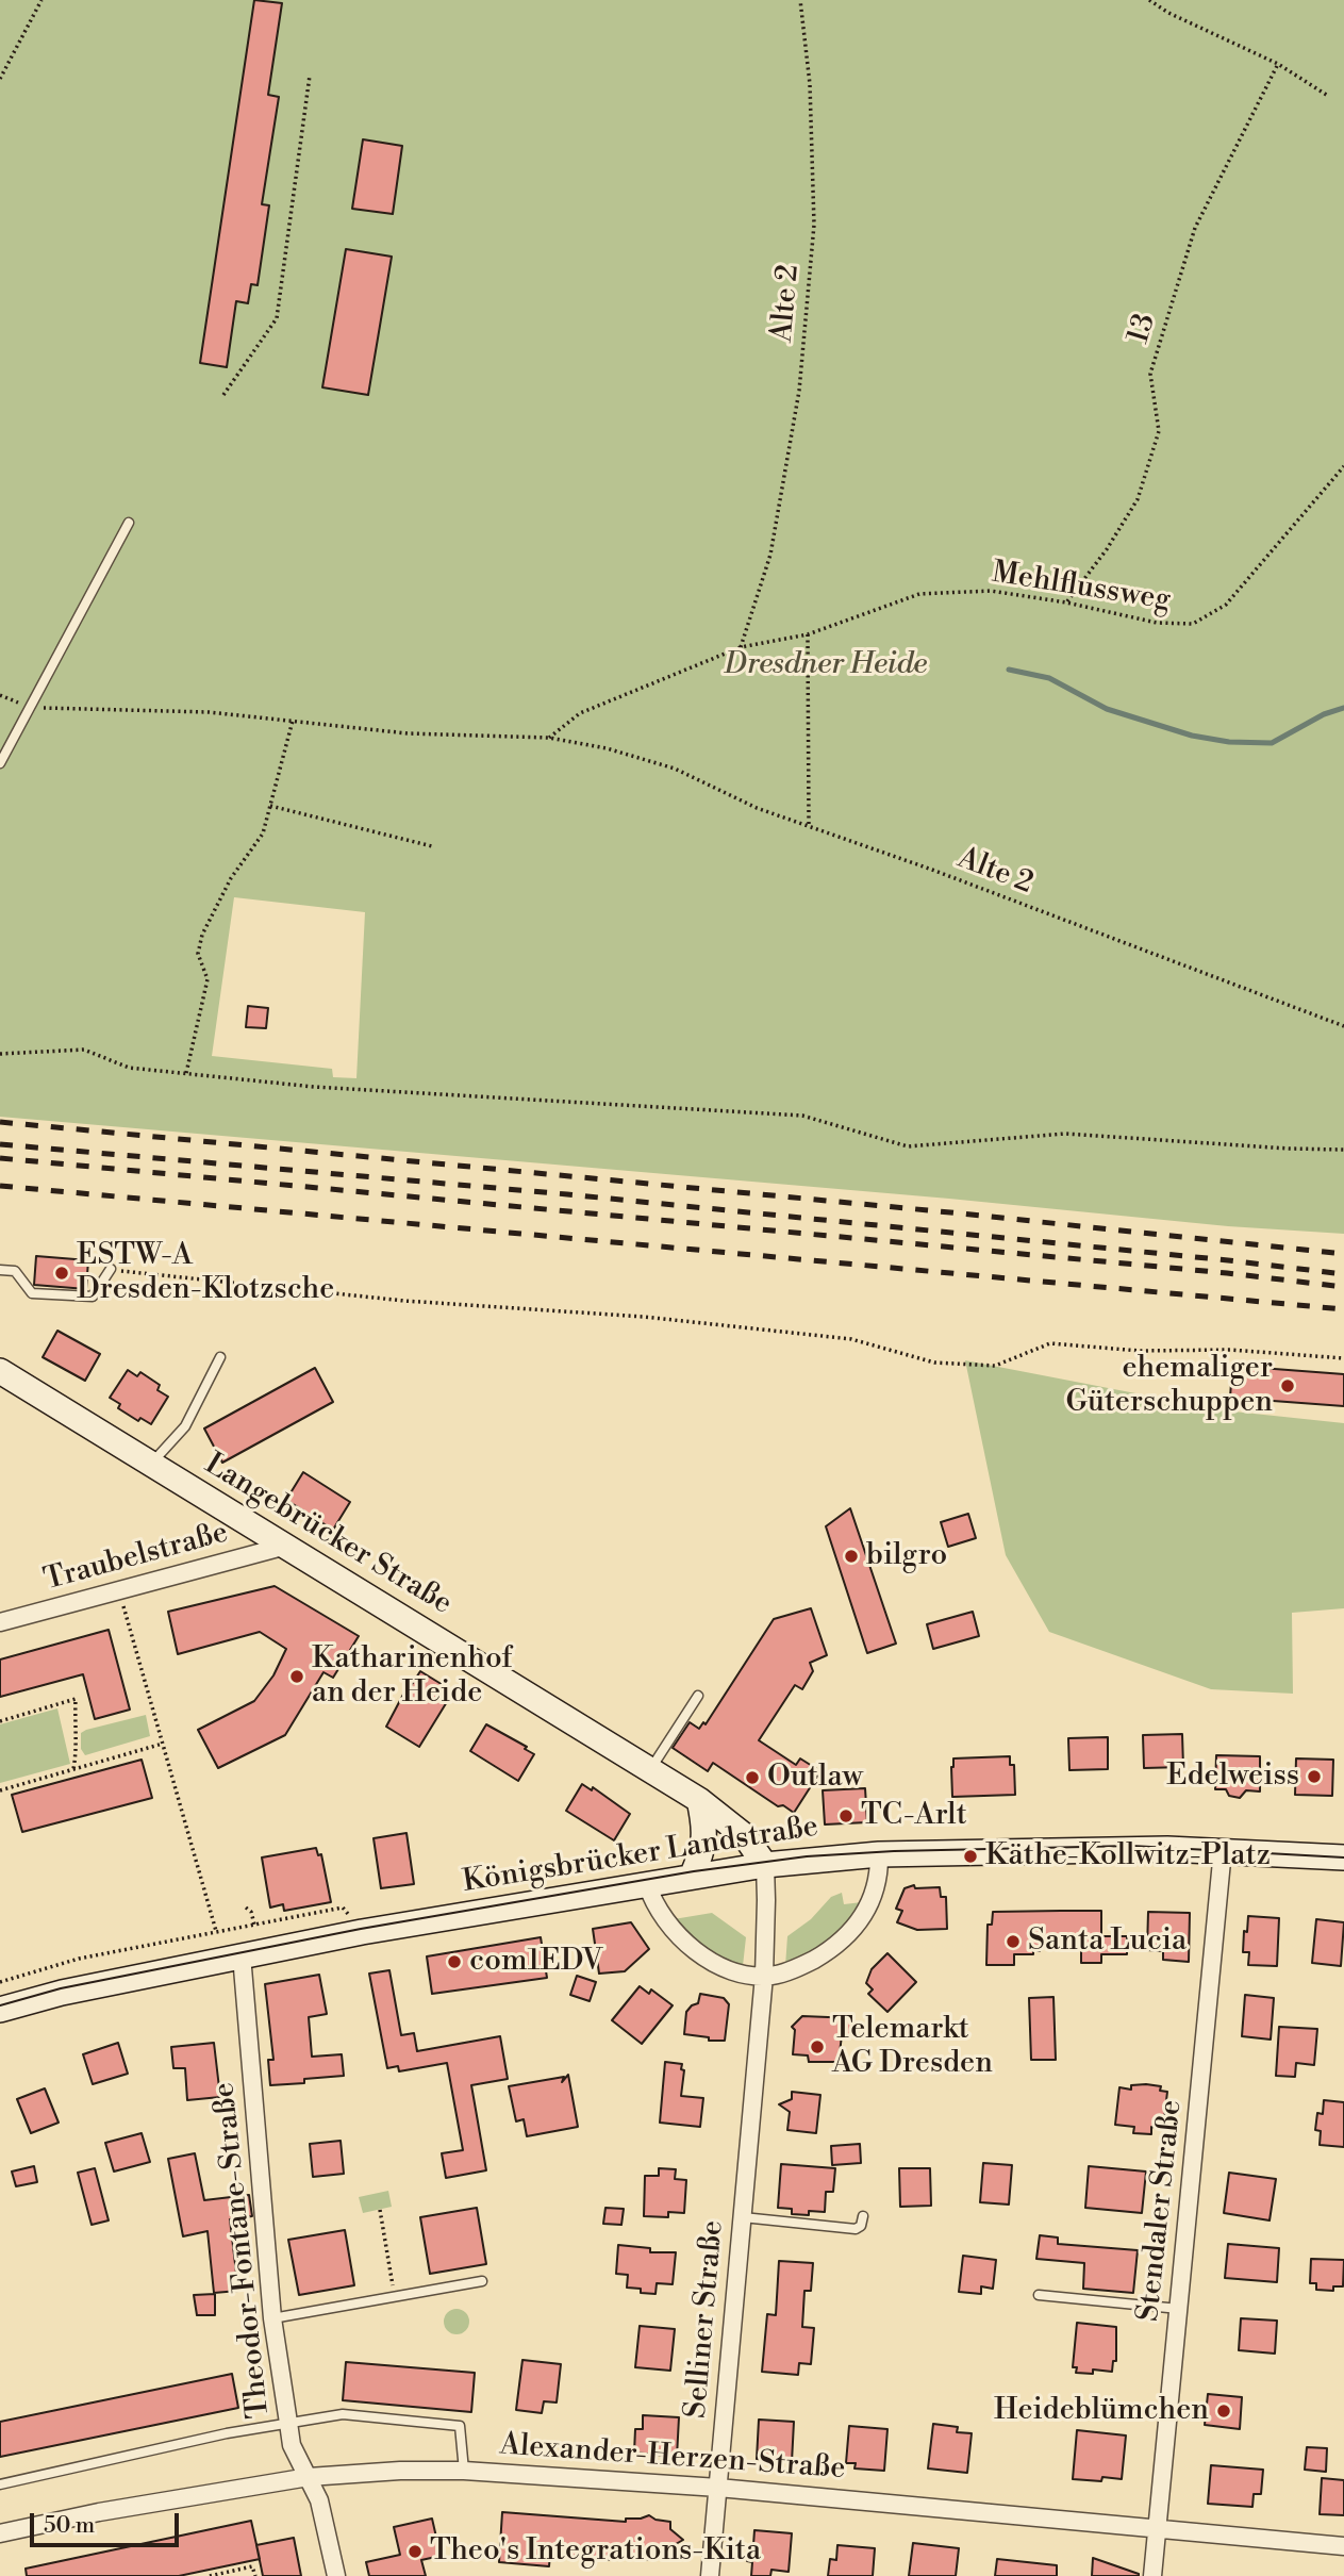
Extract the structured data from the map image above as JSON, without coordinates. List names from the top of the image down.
{
  "streets": {
    "main road": ["Langebrücker Straße", "Königsbrücker Landstraße"],
    "street": [
      "Traubelstraße",
      "Stendaler Straße",
      "Theodor-Fontane-Straße",
      "Selliner Straße",
      "Alexander-Herzen-Straße"
    ],
    "path": ["Alte 2", "13", "Mehlflussweg"]
  },
  "crossings": [
    ["Alte 2", "Mehlflussweg"],
    ["13", "Mehlflussweg"],
    ["Langebrücker Straße", "Traubelstraße"],
    ["Langebrücker Straße", "Königsbrücker Landstraße"],
    ["Königsbrücker Landstraße", "Stendaler Straße"],
    ["Königsbrücker Landstraße", "Theodor-Fontane-Straße"],
    ["Stendaler Straße", "Alexander-Herzen-Straße"],
    ["Theodor-Fontane-Straße", "Alexander-Herzen-Straße"],
    ["Selliner Straße", "Alexander-Herzen-Straße"]
  ],
  "parks": ["Dresdner Heide"],
  "places": [
    "ESTW-A Dresden-Klotzsche",
    "ehemaliger Güterschuppen",
    "bilgro",
    "Katharinenhof an der Heide",
    "Edelweiss",
    "Outlaw",
    "TC-Arlt",
    "Käthe-Kollwitz-Platz",
    "Santa Lucia",
    "com1EDV",
    "Telemarkt AG Dresden",
    "Heideblümchen",
    "Theo's Integrations-Kita"
  ],
  "scale_bar": "50 m"
}
